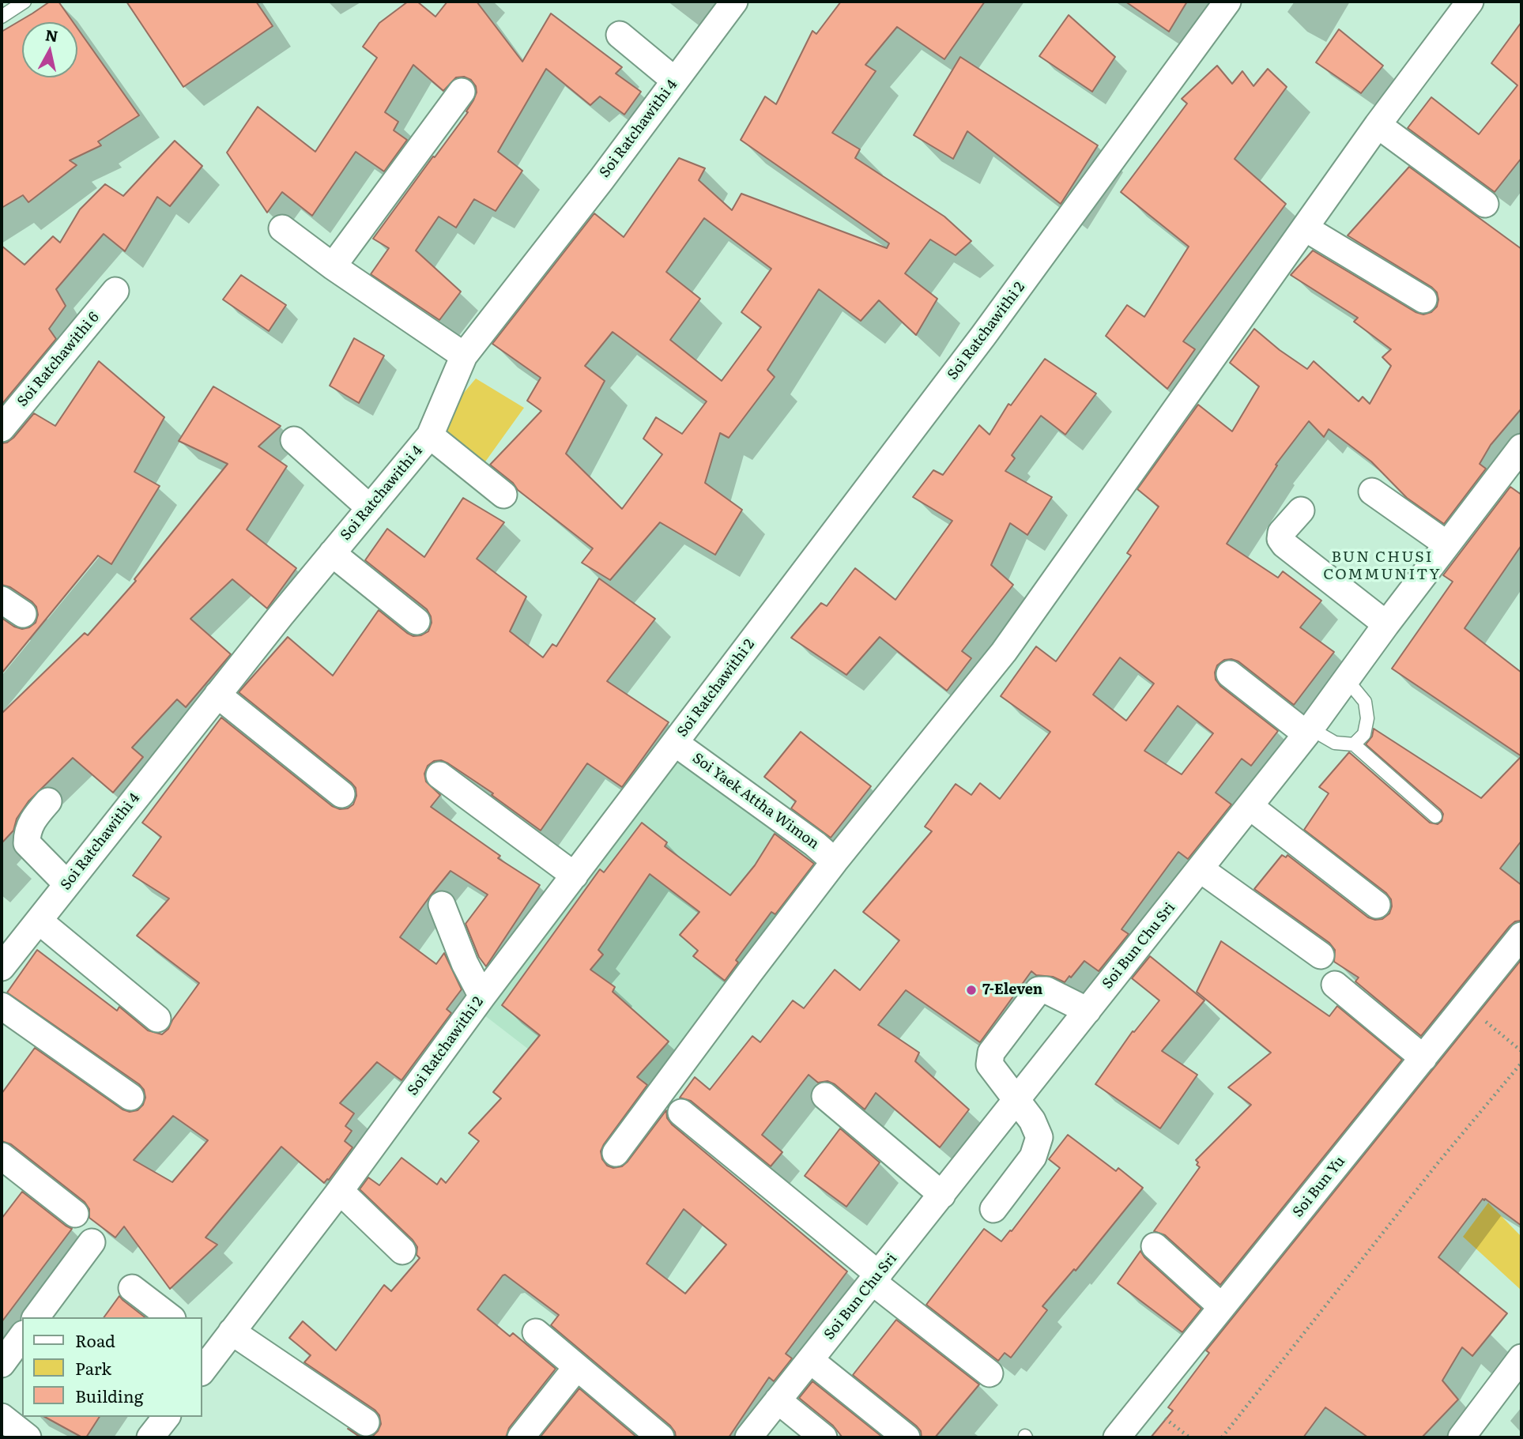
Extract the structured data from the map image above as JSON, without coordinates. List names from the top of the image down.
{
  "streets": {
    "street": [
      "Soi Ratchawithi 4",
      "Soi Ratchawithi 2",
      "Soi Ratchawithi 6",
      "Soi Yaek Attha Wimon",
      "Soi Bun Chu Sri",
      "Soi Bun Yu"
    ]
  },
  "crossings": [
    ["Soi Ratchawithi 2", "Soi Yaek Attha Wimon"]
  ],
  "districts": ["BUN CHUSI COMMUNITY"],
  "places": ["7-Eleven"],
  "legend": ["Road", "Park", "Building"],
  "north": "top"
}
